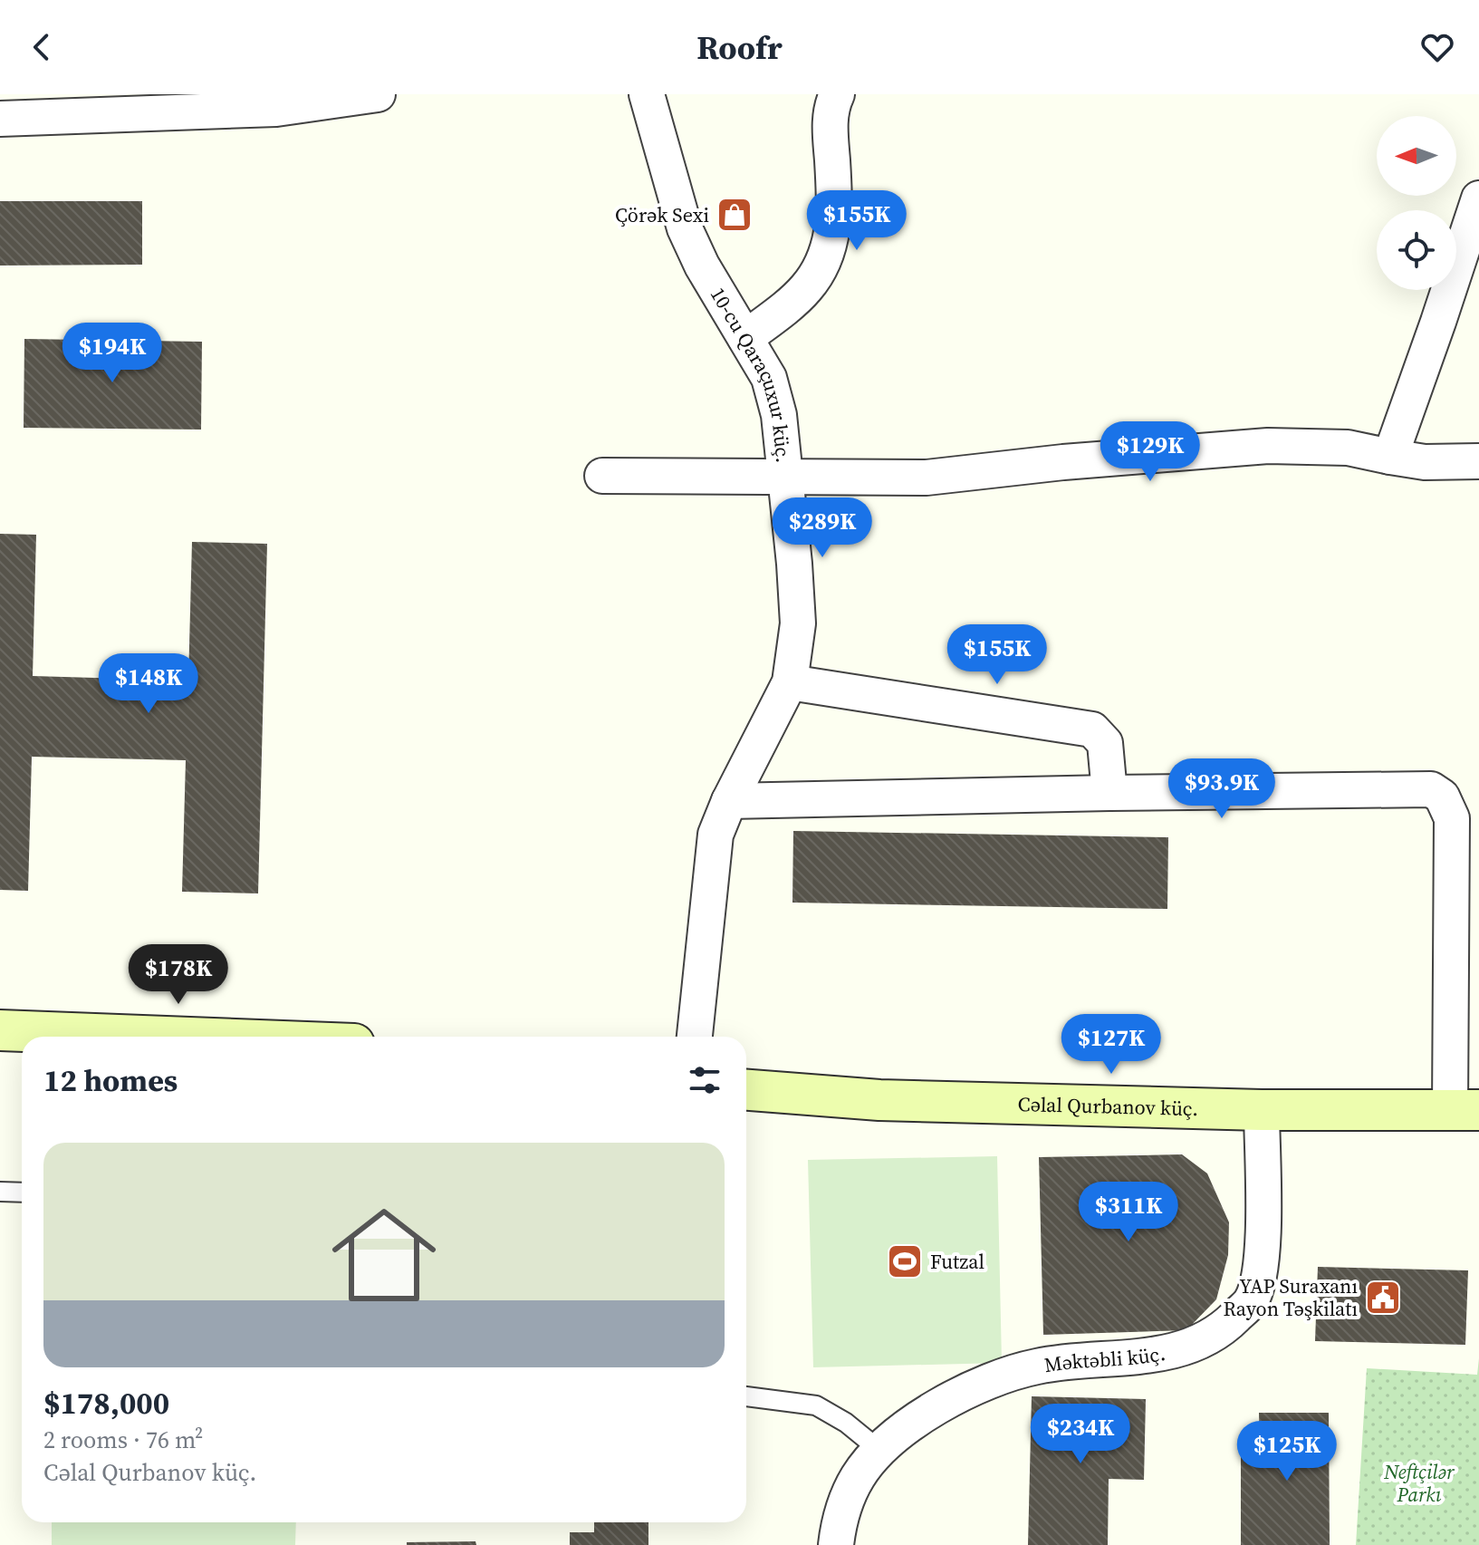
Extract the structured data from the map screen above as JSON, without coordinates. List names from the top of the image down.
{
  "streets": {
    "street": ["10-cu Qaraçuxur küç.", "Cəlal Qurbanov küç.", "Məktəbli küç."]
  },
  "crossings": [
    ["Cəlal Qurbanov küç.", "Məktəbli küç."]
  ],
  "parks": ["Neftçilər Parkı"],
  "places": {
    "shop": ["Çörək Sexi"],
    "sports": ["Futzal"],
    "public building": ["YAP Suraxanı Rayon Təşkilatı"]
  },
  "north": "left",
  "page": {
    "header": "Roofr",
    "price": [
      "$155K",
      "$194K",
      "$129K",
      "$289K",
      "$155K",
      "$148K",
      "$93.9K",
      "$178K",
      "$127K",
      "$311K",
      "$234K",
      "$125K"
    ],
    "heading": "12 homes",
    "list": [
      {
        "name": "$178,000",
        "note": "2 rooms · 76 m² · Cəlal Qurbanov küç."
      }
    ]
  }
}
